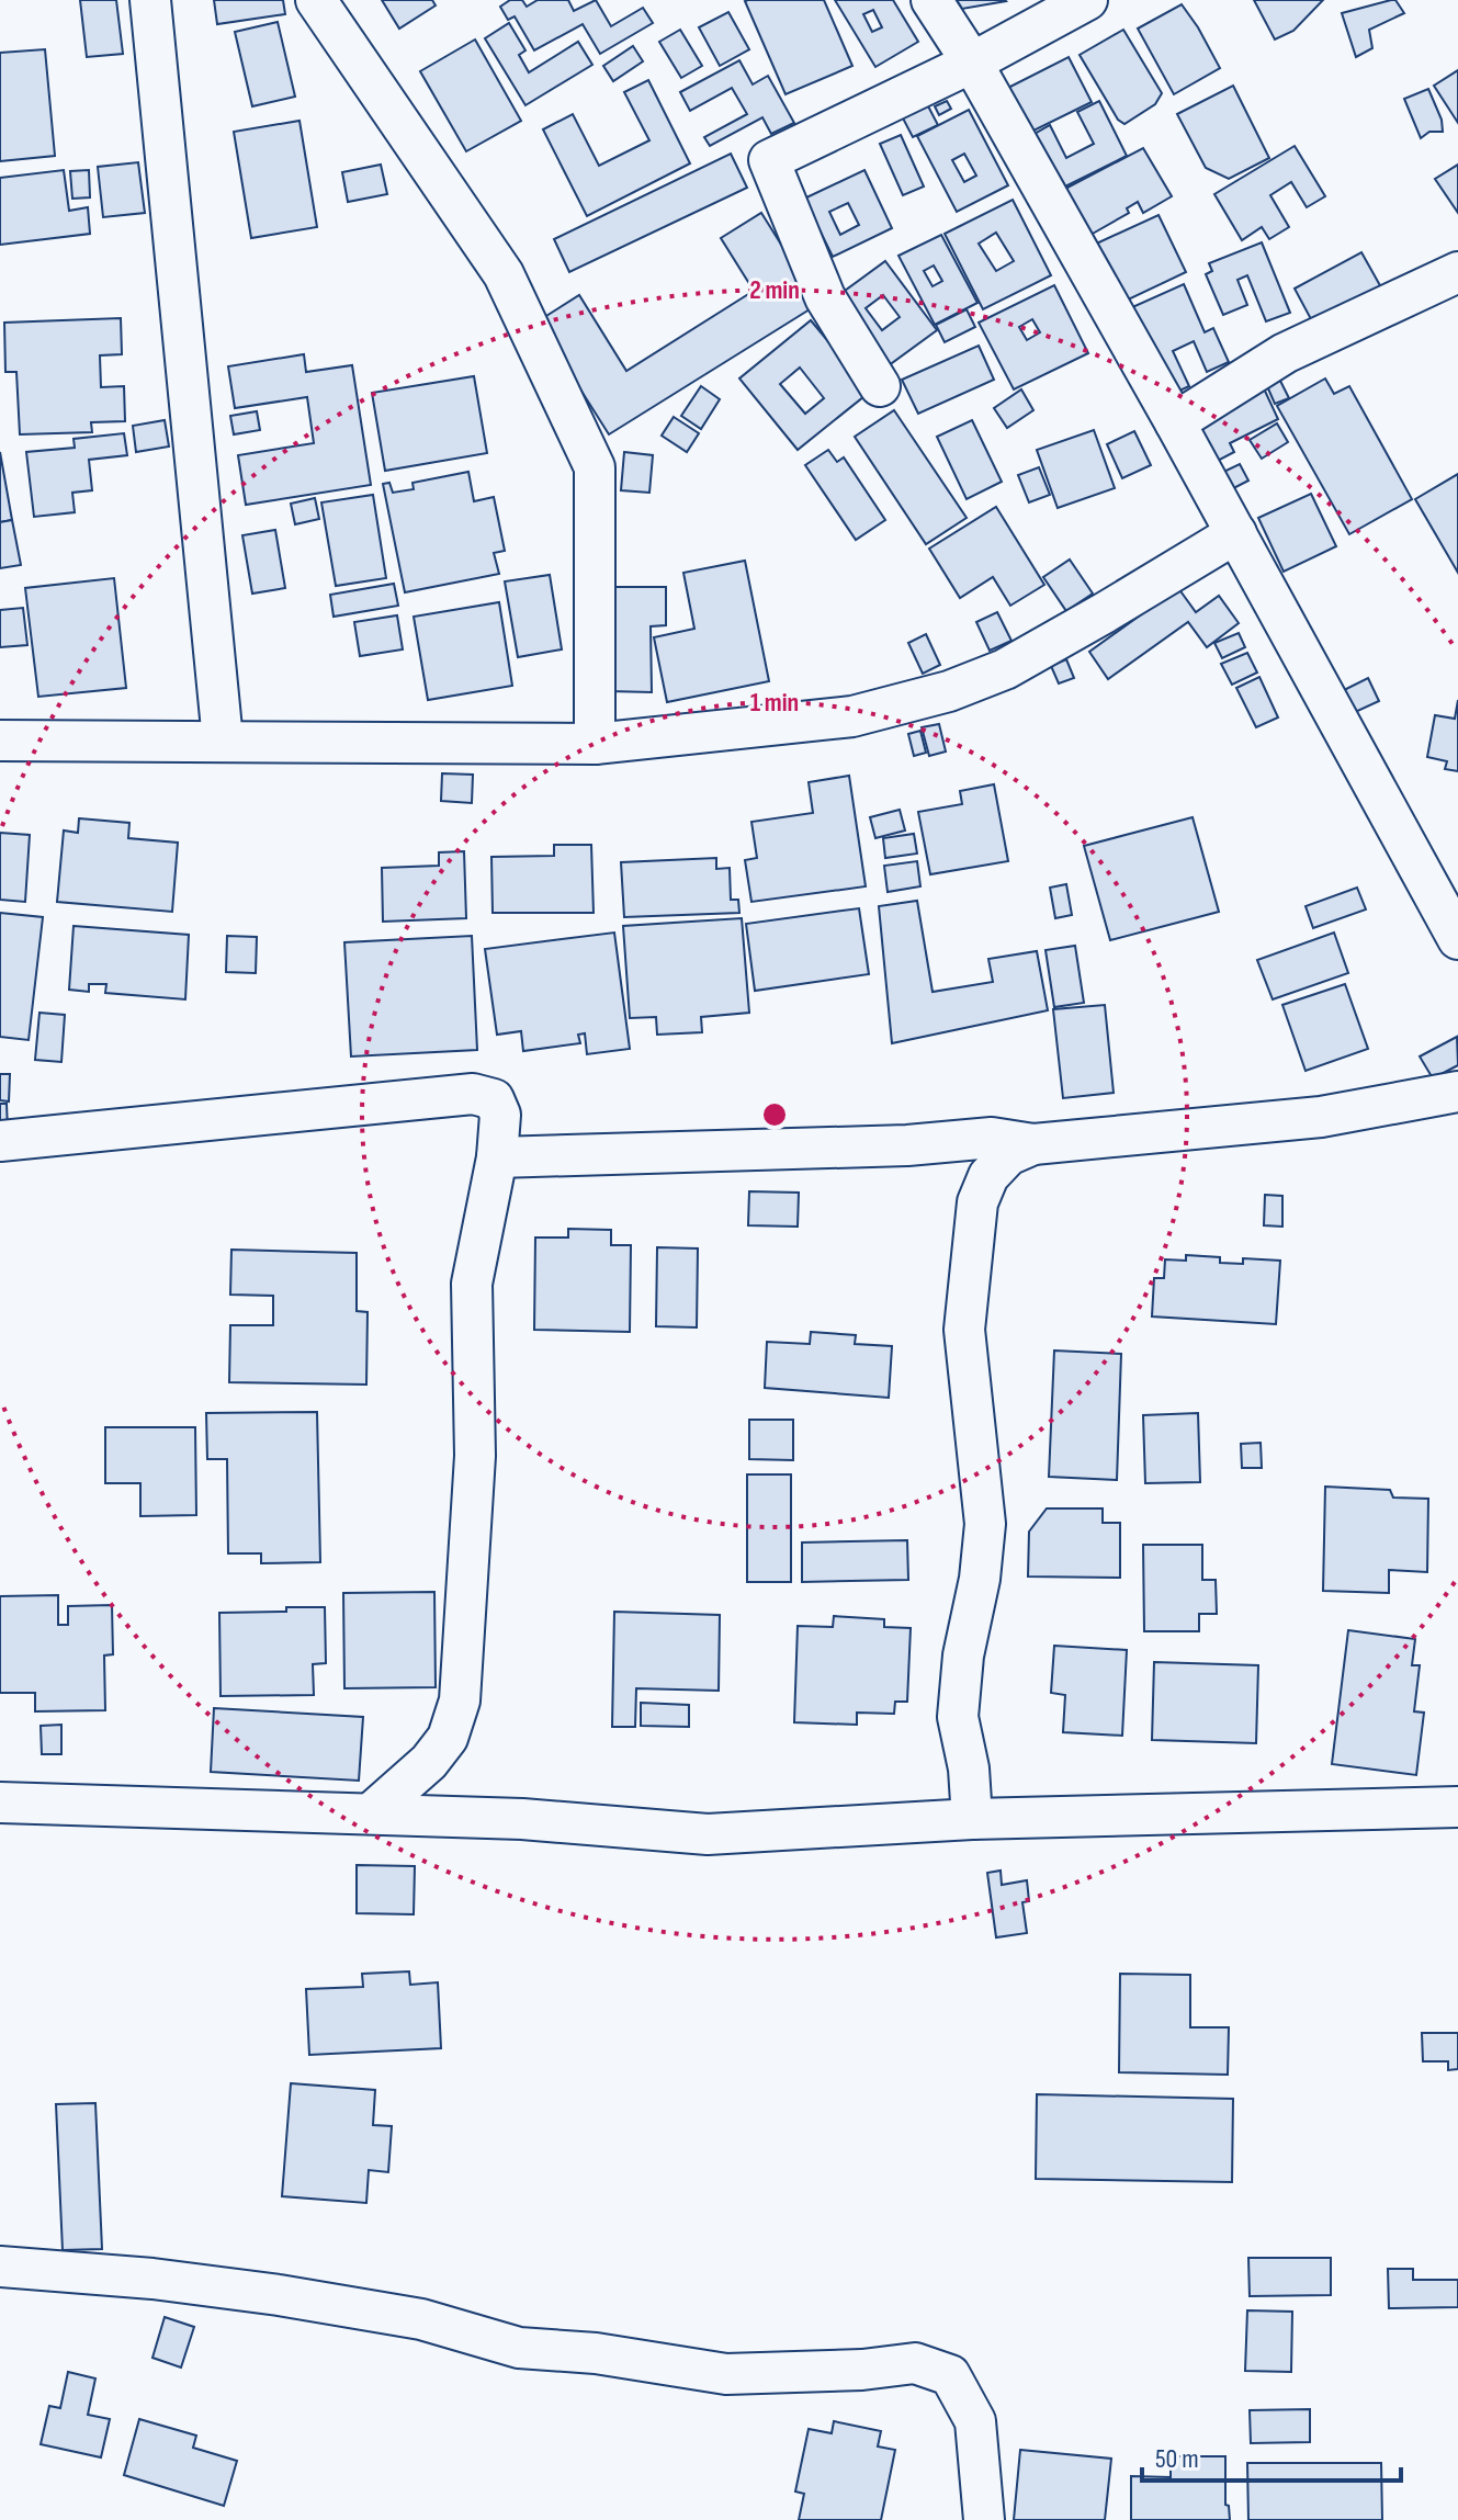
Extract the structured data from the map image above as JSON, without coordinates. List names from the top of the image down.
{
  "scale_bar": "50 m",
  "rings": ["2 min", "1 min"]
}
